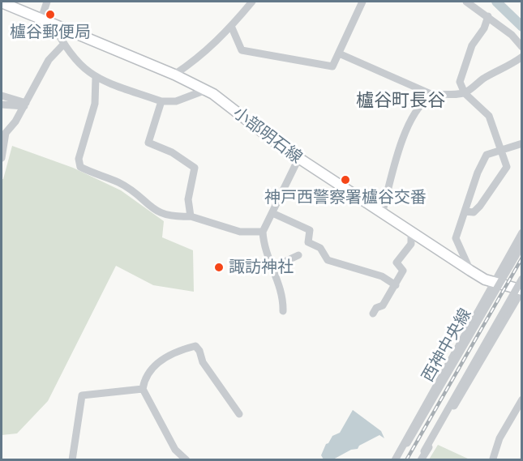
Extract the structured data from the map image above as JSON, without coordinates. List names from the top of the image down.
{
  "streets": {
    "main road": ["小部明石線"],
    "street": ["西神中央線"]
  },
  "districts": ["櫨谷町長谷"],
  "places": ["櫨谷郵便局", "神戸西警察署櫨谷交番", "諏訪神社"]
}
